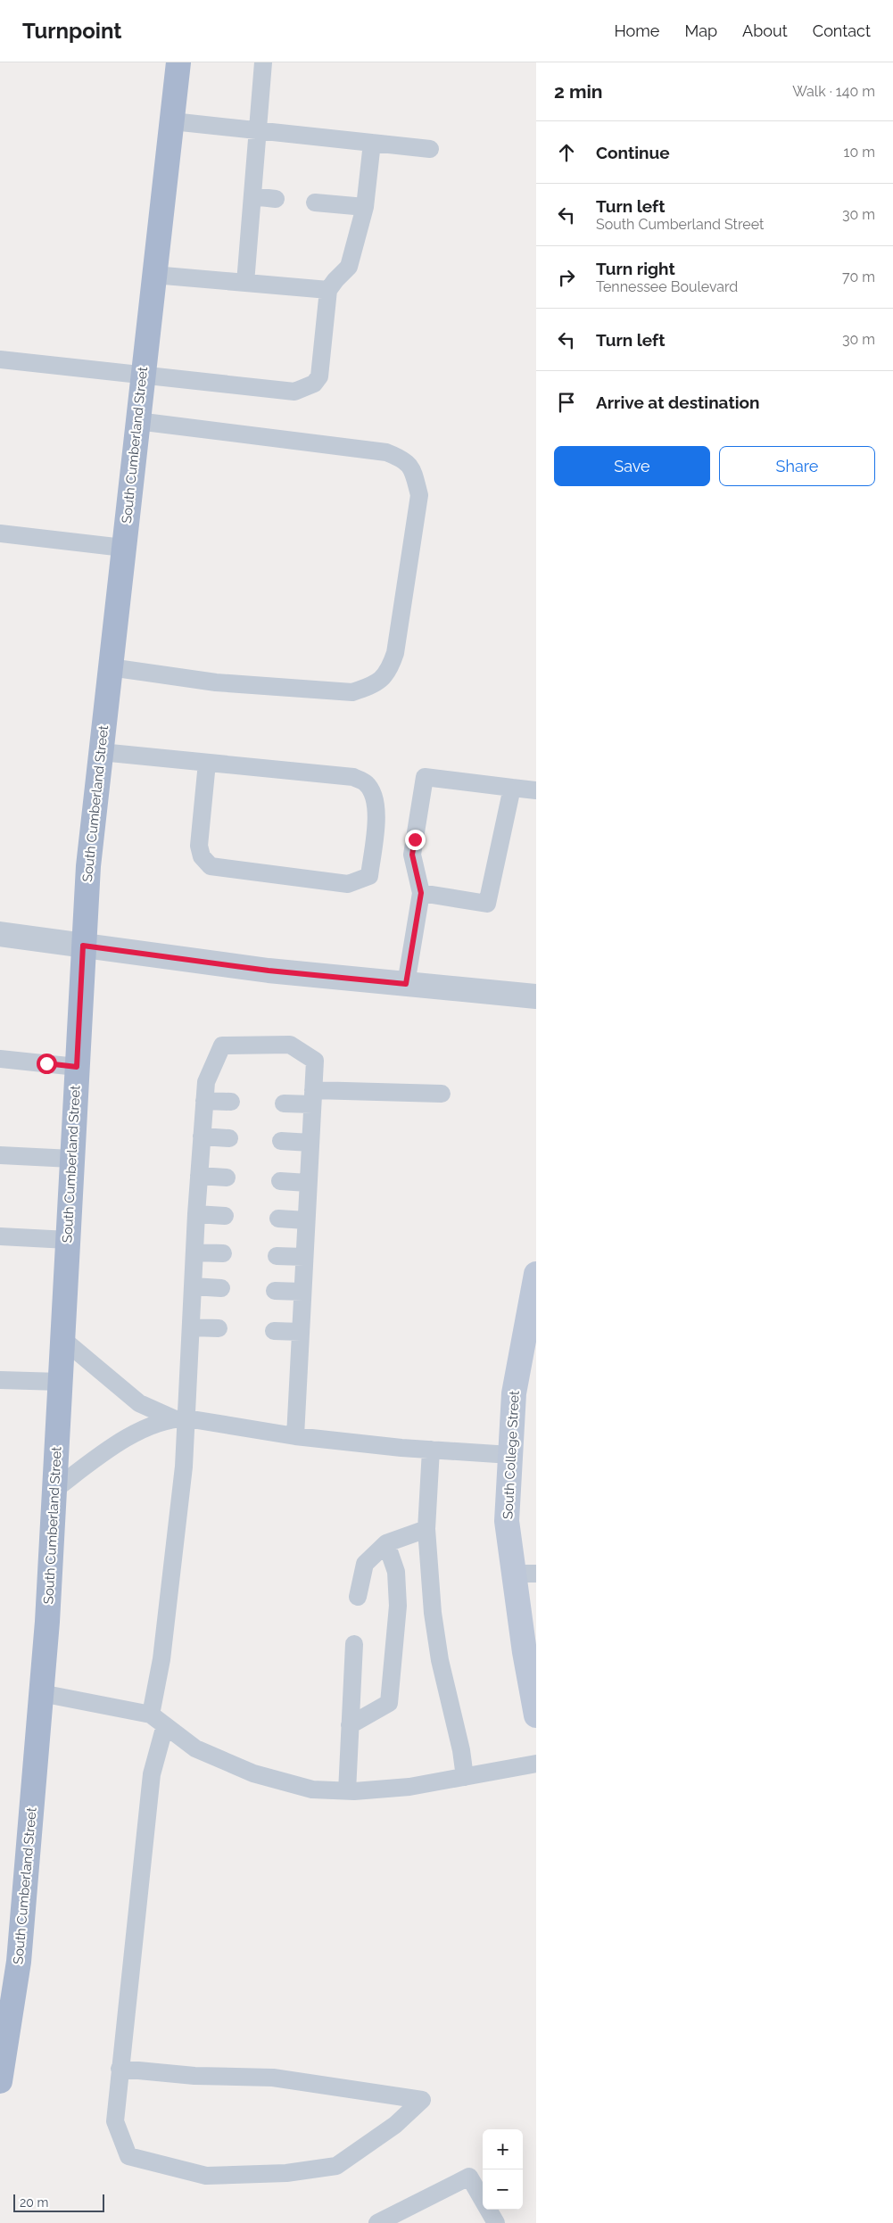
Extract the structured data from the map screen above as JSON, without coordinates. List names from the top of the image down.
{
  "streets": {
    "main road": ["South Cumberland Street", "South College Street"]
  },
  "scale_bar": "20 m",
  "page": {
    "header": "Turnpoint",
    "nav": [
      "Home",
      "Map",
      "About",
      "Contact"
    ],
    "heading": ["2 min", "Walk · 140 m"],
    "list": [
      ["Continue", "10 m"],
      ["Turn left", "South Cumberland Street", "30 m"],
      ["Turn right", "Tennessee Boulevard", "70 m"],
      ["Turn left", "30 m"],
      "Arrive at destination"
    ],
    "buttons": ["Save", "Share"],
    "map_buttons": ["+", "−"],
    "scale": "20 m"
  }
}
